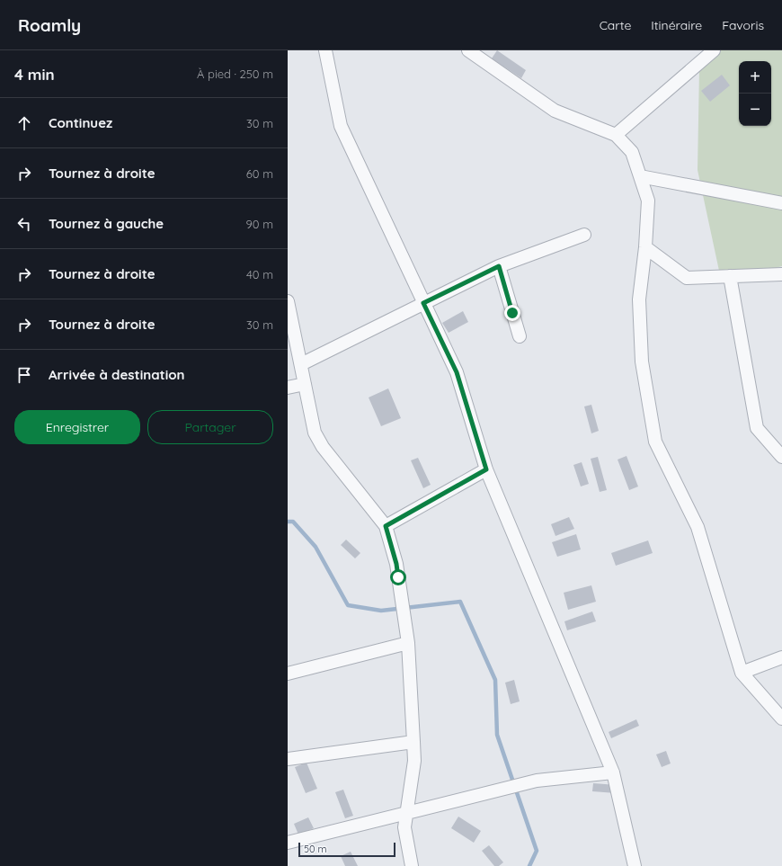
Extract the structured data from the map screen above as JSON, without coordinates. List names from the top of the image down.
{
  "scale_bar": "50 m",
  "page": {
    "header": "Roamly",
    "nav": ["Carte", "Itinéraire", "Favoris"],
    "heading": ["4 min", "À pied · 250 m"],
    "map_buttons": ["+", "−"],
    "list": [
      ["Continuez", "30 m"],
      ["Tournez à droite", "60 m"],
      ["Tournez à gauche", "90 m"],
      ["Tournez à droite", "40 m"],
      ["Tournez à droite", "30 m"],
      "Arrivée à destination"
    ],
    "buttons": ["Enregistrer", "Partager"],
    "scale": "50 m"
  }
}
